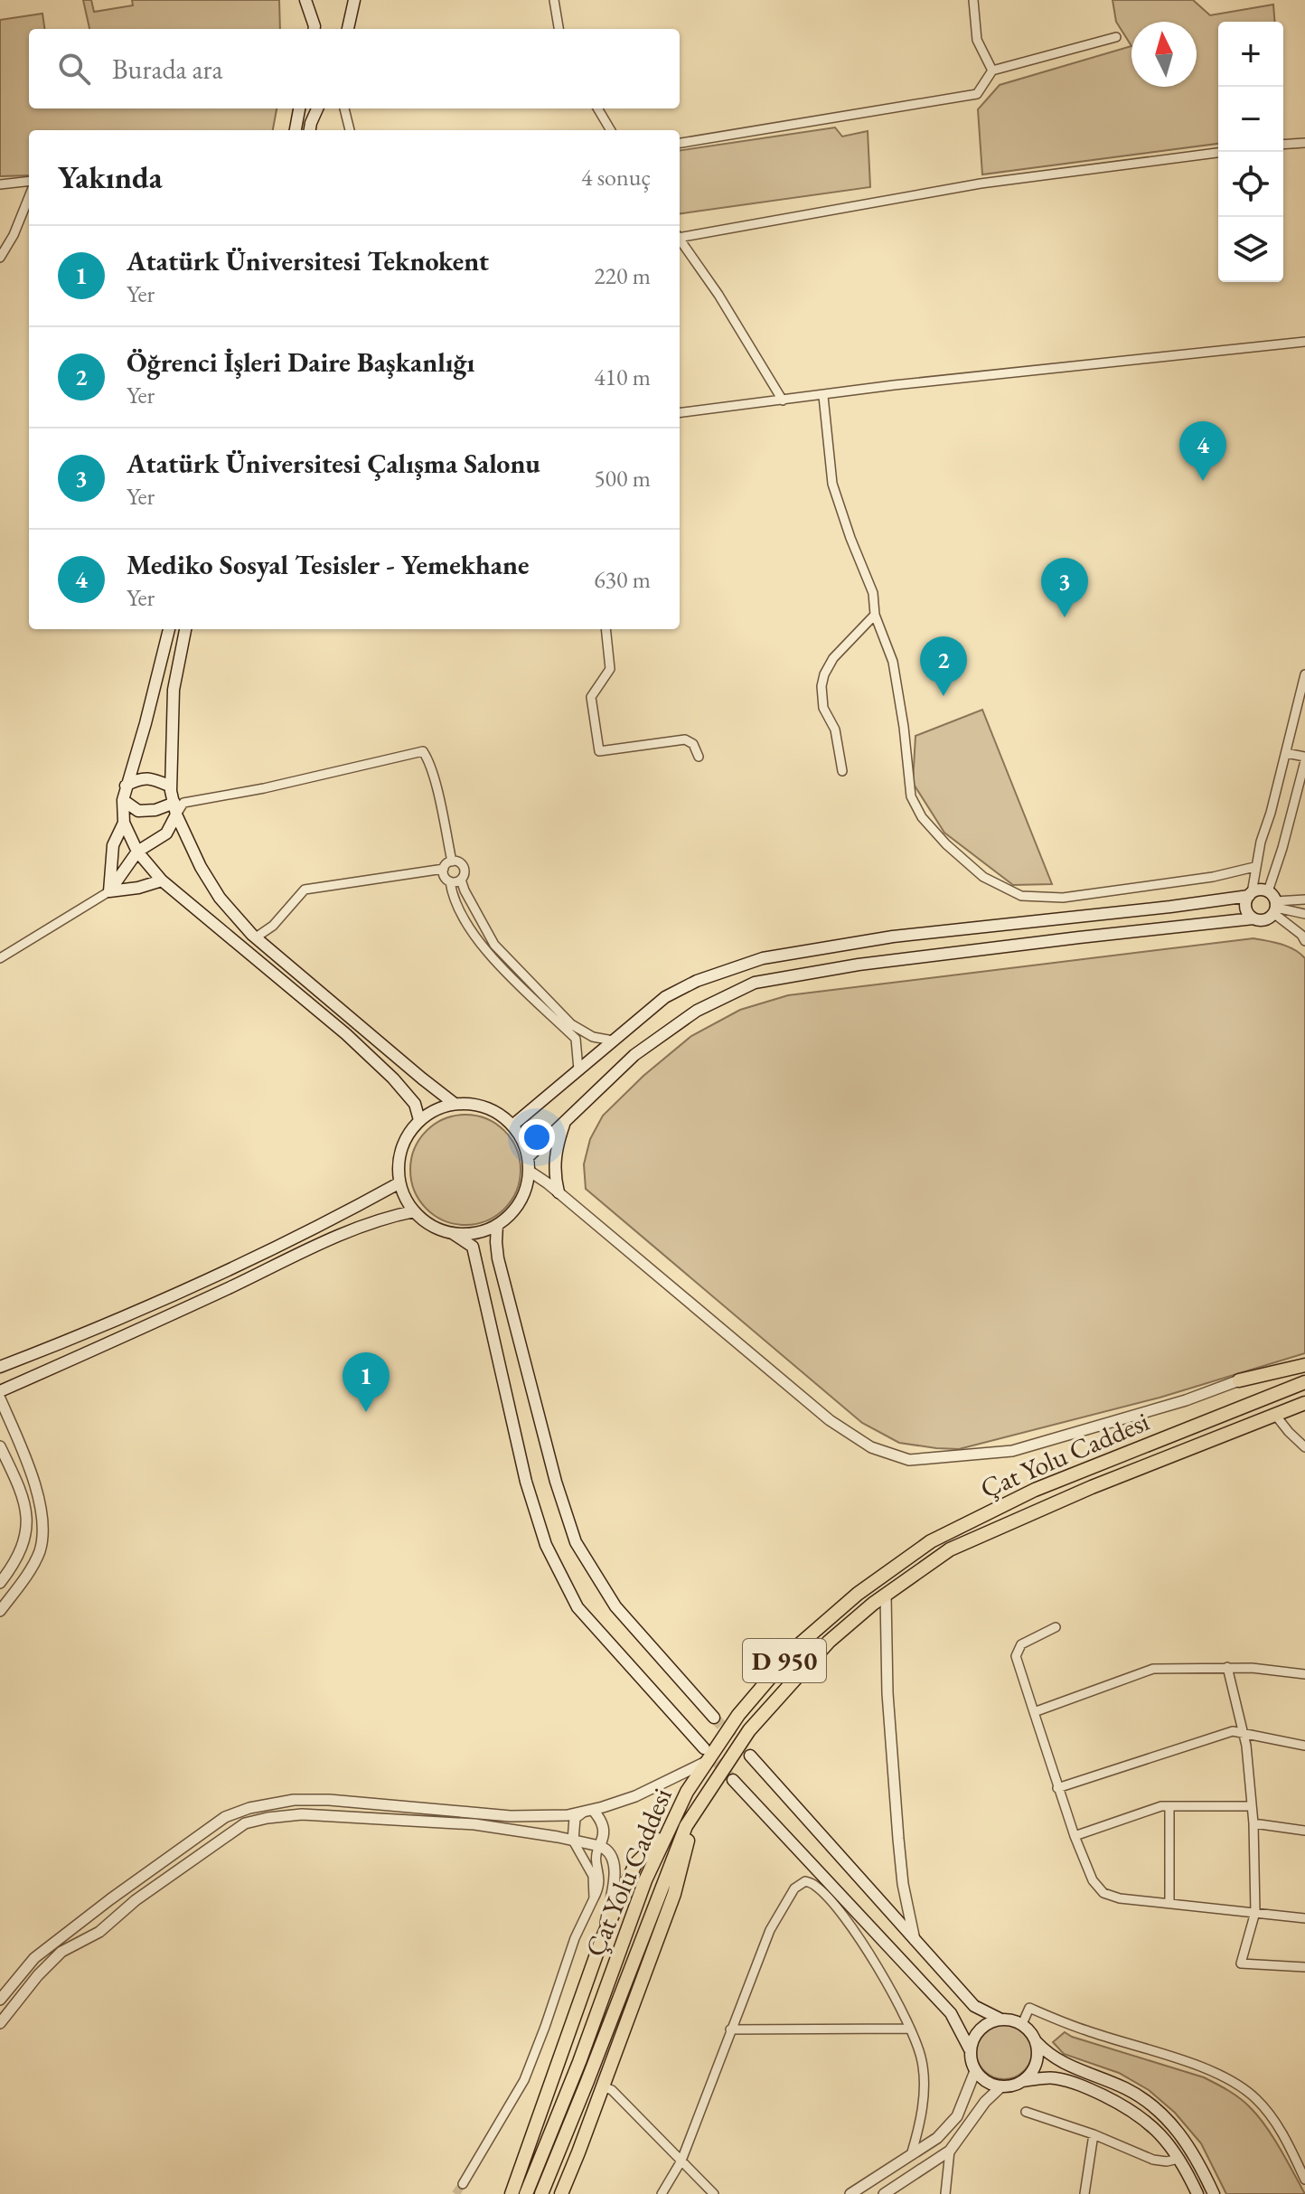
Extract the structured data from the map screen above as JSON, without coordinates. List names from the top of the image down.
{
  "streets": {
    "highway": ["Çat Yolu Caddesi", "D 950"]
  },
  "north": "top",
  "page": {
    "map_buttons": ["+", "−"],
    "search": "Burada ara",
    "heading": ["Yakında", "4 sonuç"],
    "list": [
      {
        "mark": "1",
        "name": "Atatürk Üniversitesi Teknokent",
        "note": "Yer",
        "value": "220 m"
      },
      {
        "mark": "2",
        "name": "Öğrenci İşleri Daire Başkanlığı",
        "note": "Yer",
        "value": "410 m"
      },
      {
        "mark": "3",
        "name": "Atatürk Üniversitesi Çalışma Salonu",
        "note": "Yer",
        "value": "500 m"
      },
      {
        "mark": "4",
        "name": "Mediko Sosyal Tesisler - Yemekhane",
        "note": "Yer",
        "value": "630 m"
      }
    ],
    "pins": [
      "4",
      "3",
      "2",
      "1"
    ]
  }
}
